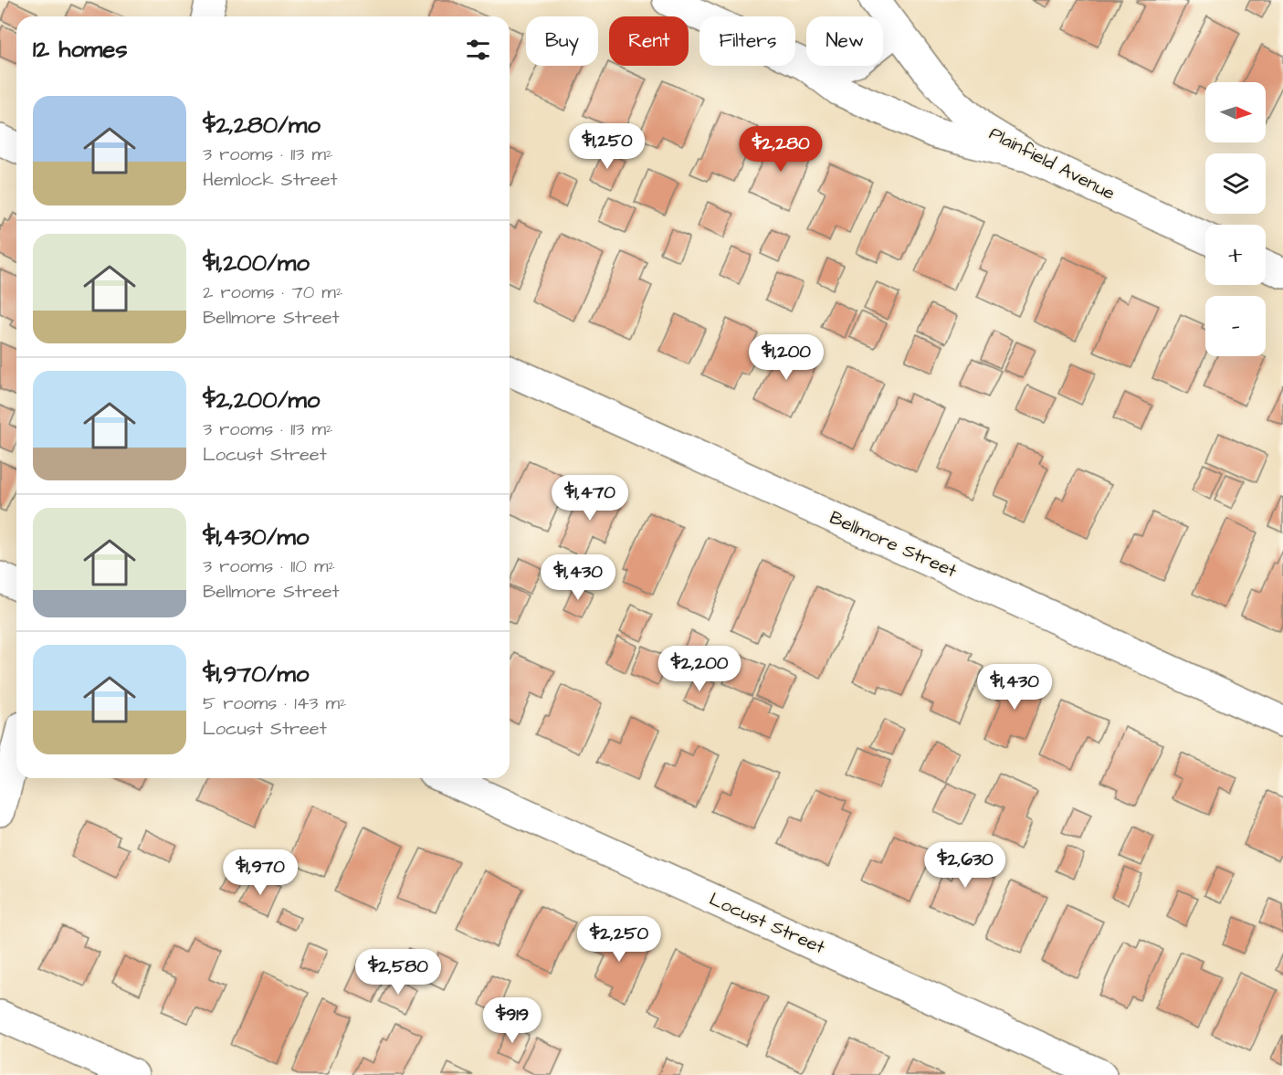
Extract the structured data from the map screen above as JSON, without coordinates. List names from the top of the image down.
{
  "streets": {
    "street": ["Plainfield Avenue", "Bellmore Street", "Locust Street"]
  },
  "north": "right",
  "page": {
    "chip": [
      "Buy",
      "Rent",
      "Filters",
      "New"
    ],
    "heading": "12 homes",
    "map_buttons": ["+", "−"],
    "list": [
      {
        "name": "$2,280/mo",
        "note": "3 rooms · 113 m² · Hemlock Street"
      },
      {
        "name": "$1,200/mo",
        "note": "2 rooms · 70 m² · Bellmore Street"
      },
      {
        "name": "$2,200/mo",
        "note": "3 rooms · 113 m² · Locust Street"
      },
      {
        "name": "$1,430/mo",
        "note": "3 rooms · 110 m² · Bellmore Street"
      },
      {
        "name": "$1,970/mo",
        "note": "5 rooms · 143 m² · Locust Street"
      }
    ],
    "price": [
      "$1,250",
      "$2,280",
      "$1,200",
      "$1,470",
      "$1,430",
      "$2,200",
      "$1,430",
      "$2,630",
      "$1,970",
      "$2,250",
      "$2,580",
      "$919"
    ]
  }
}
